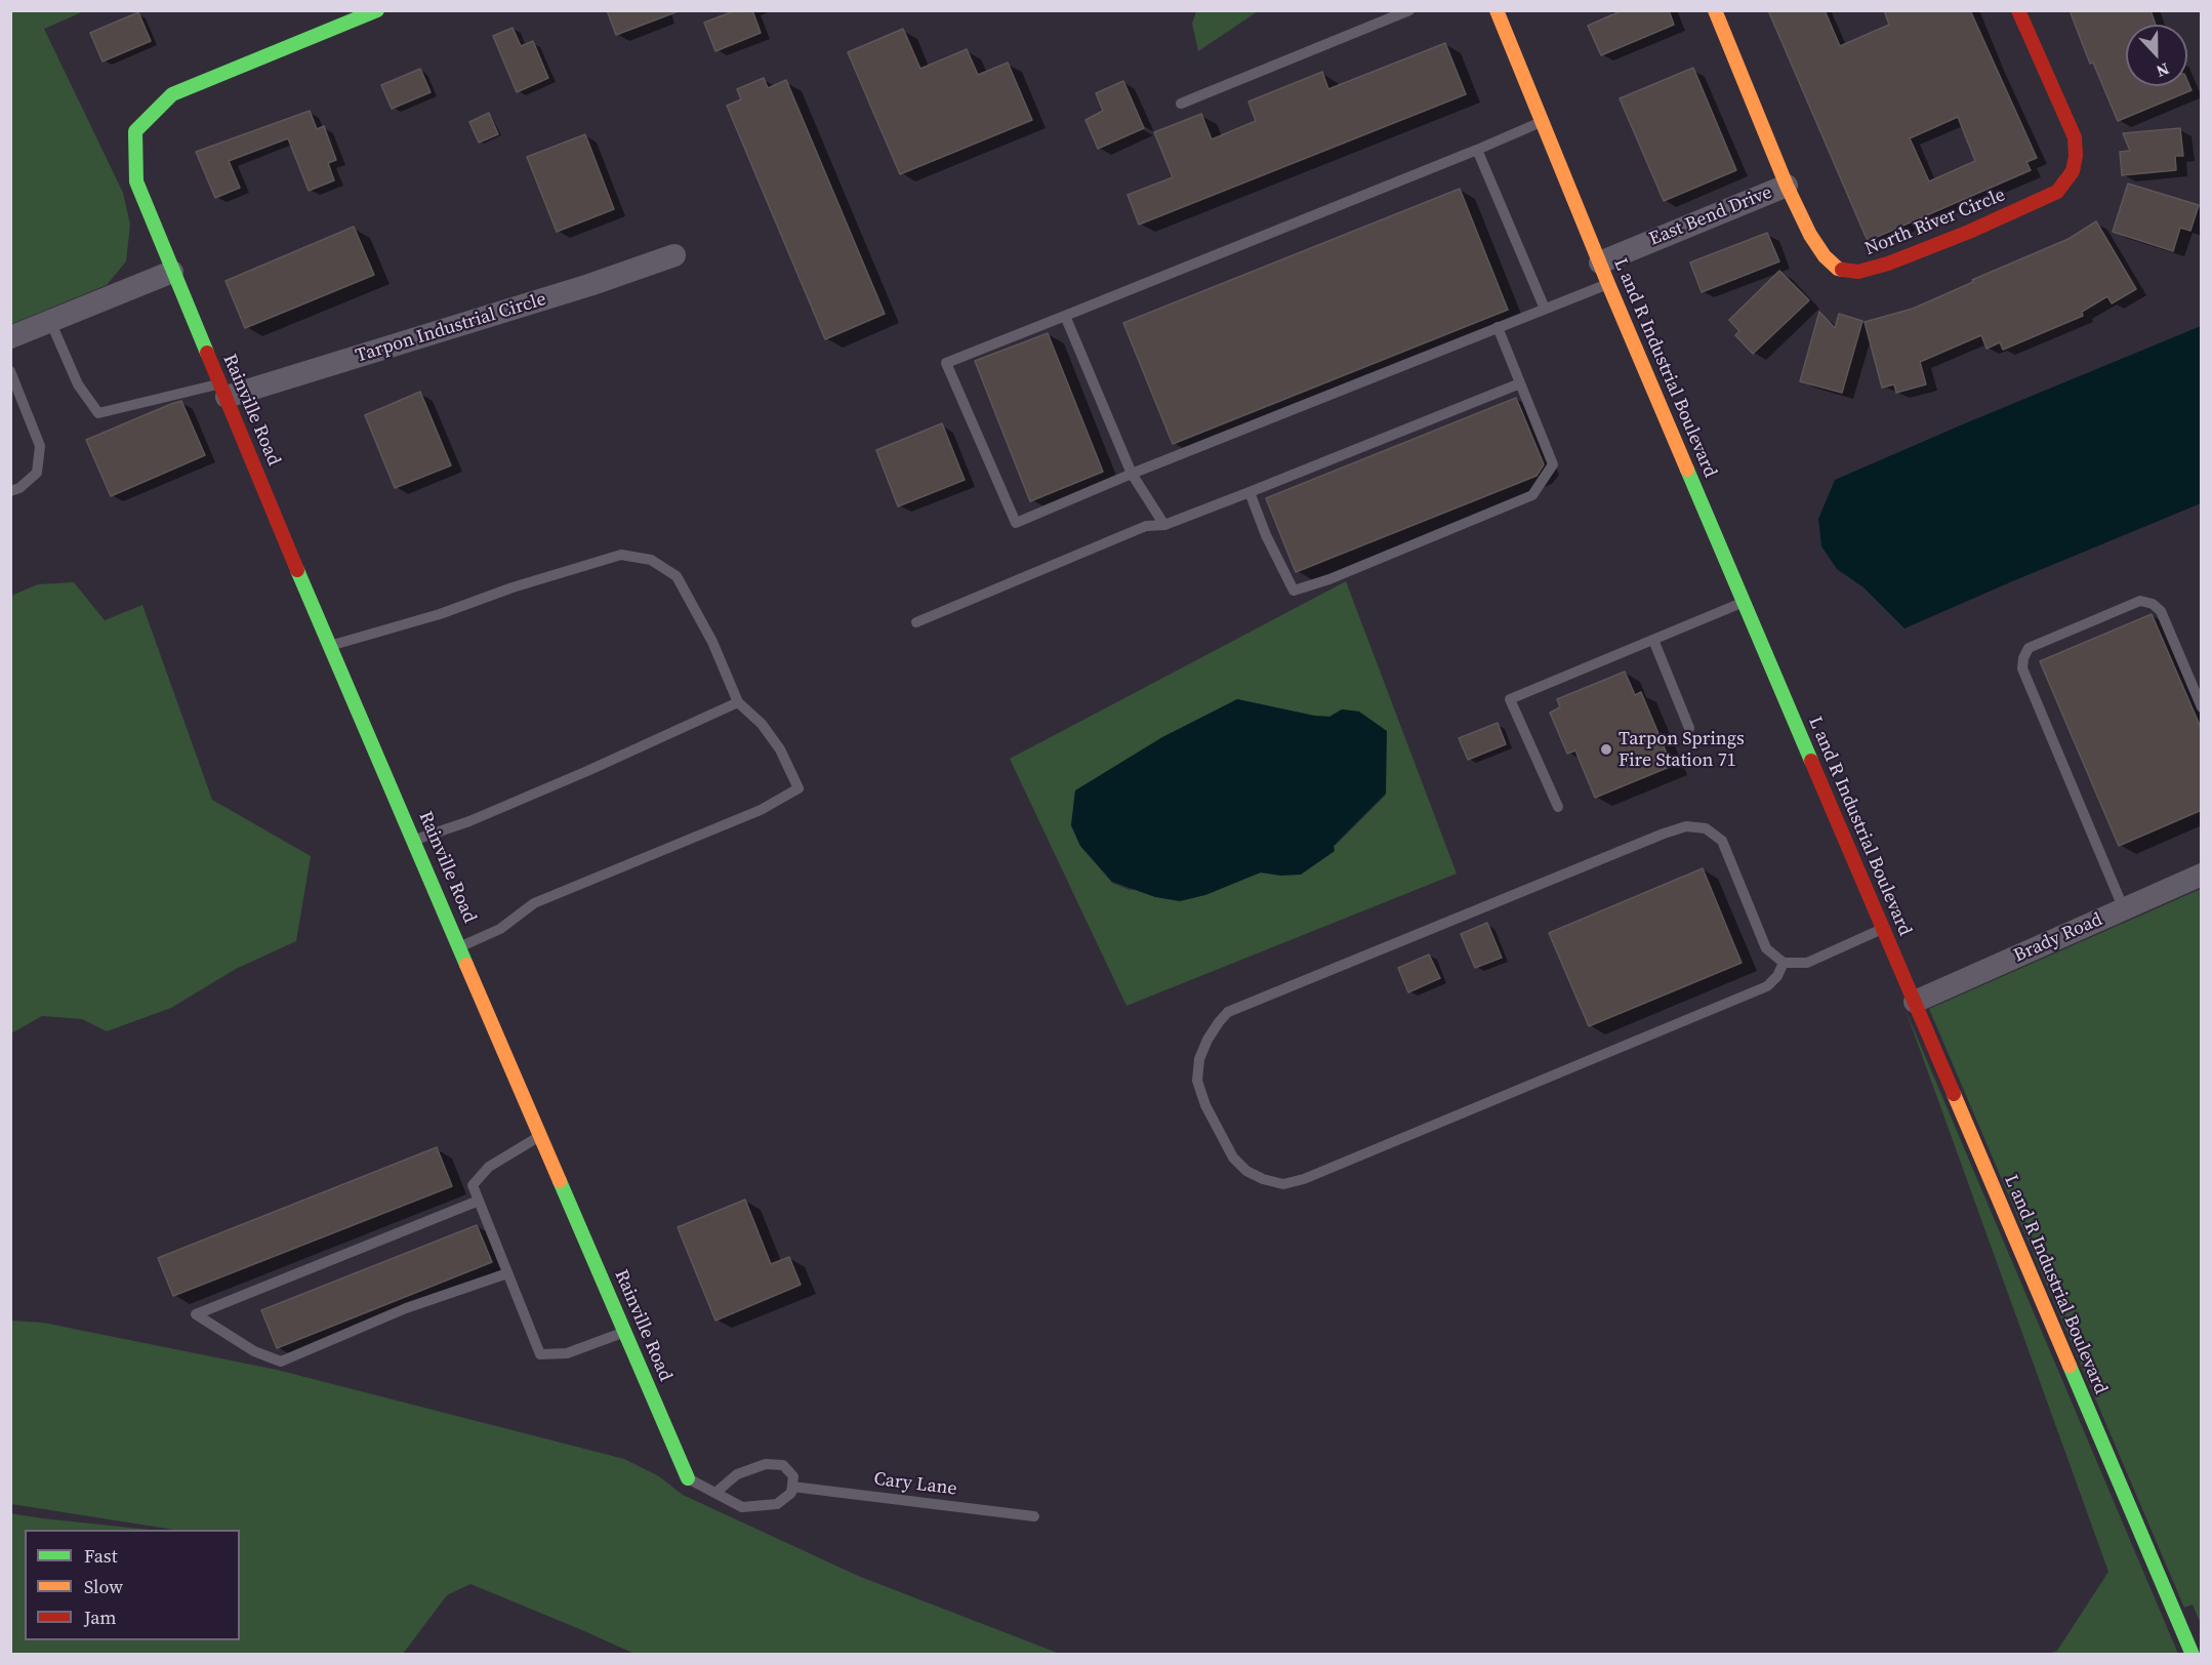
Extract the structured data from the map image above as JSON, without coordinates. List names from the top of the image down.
{
  "streets": {
    "street": [
      "East Bend Drive",
      "North River Circle",
      "Tarpon Industrial Circle",
      "L and R Industrial Boulevard",
      "Rainville Road",
      "Brady Road"
    ],
    "lane": ["Cary Lane"]
  },
  "crossings": [
    ["East Bend Drive", "North River Circle"],
    ["East Bend Drive", "L and R Industrial Boulevard"],
    ["Tarpon Industrial Circle", "Rainville Road"],
    ["L and R Industrial Boulevard", "Brady Road"]
  ],
  "places": ["Tarpon Springs Fire Station 71"],
  "legend": ["Fast", "Slow", "Jam"],
  "north": "bottom"
}
